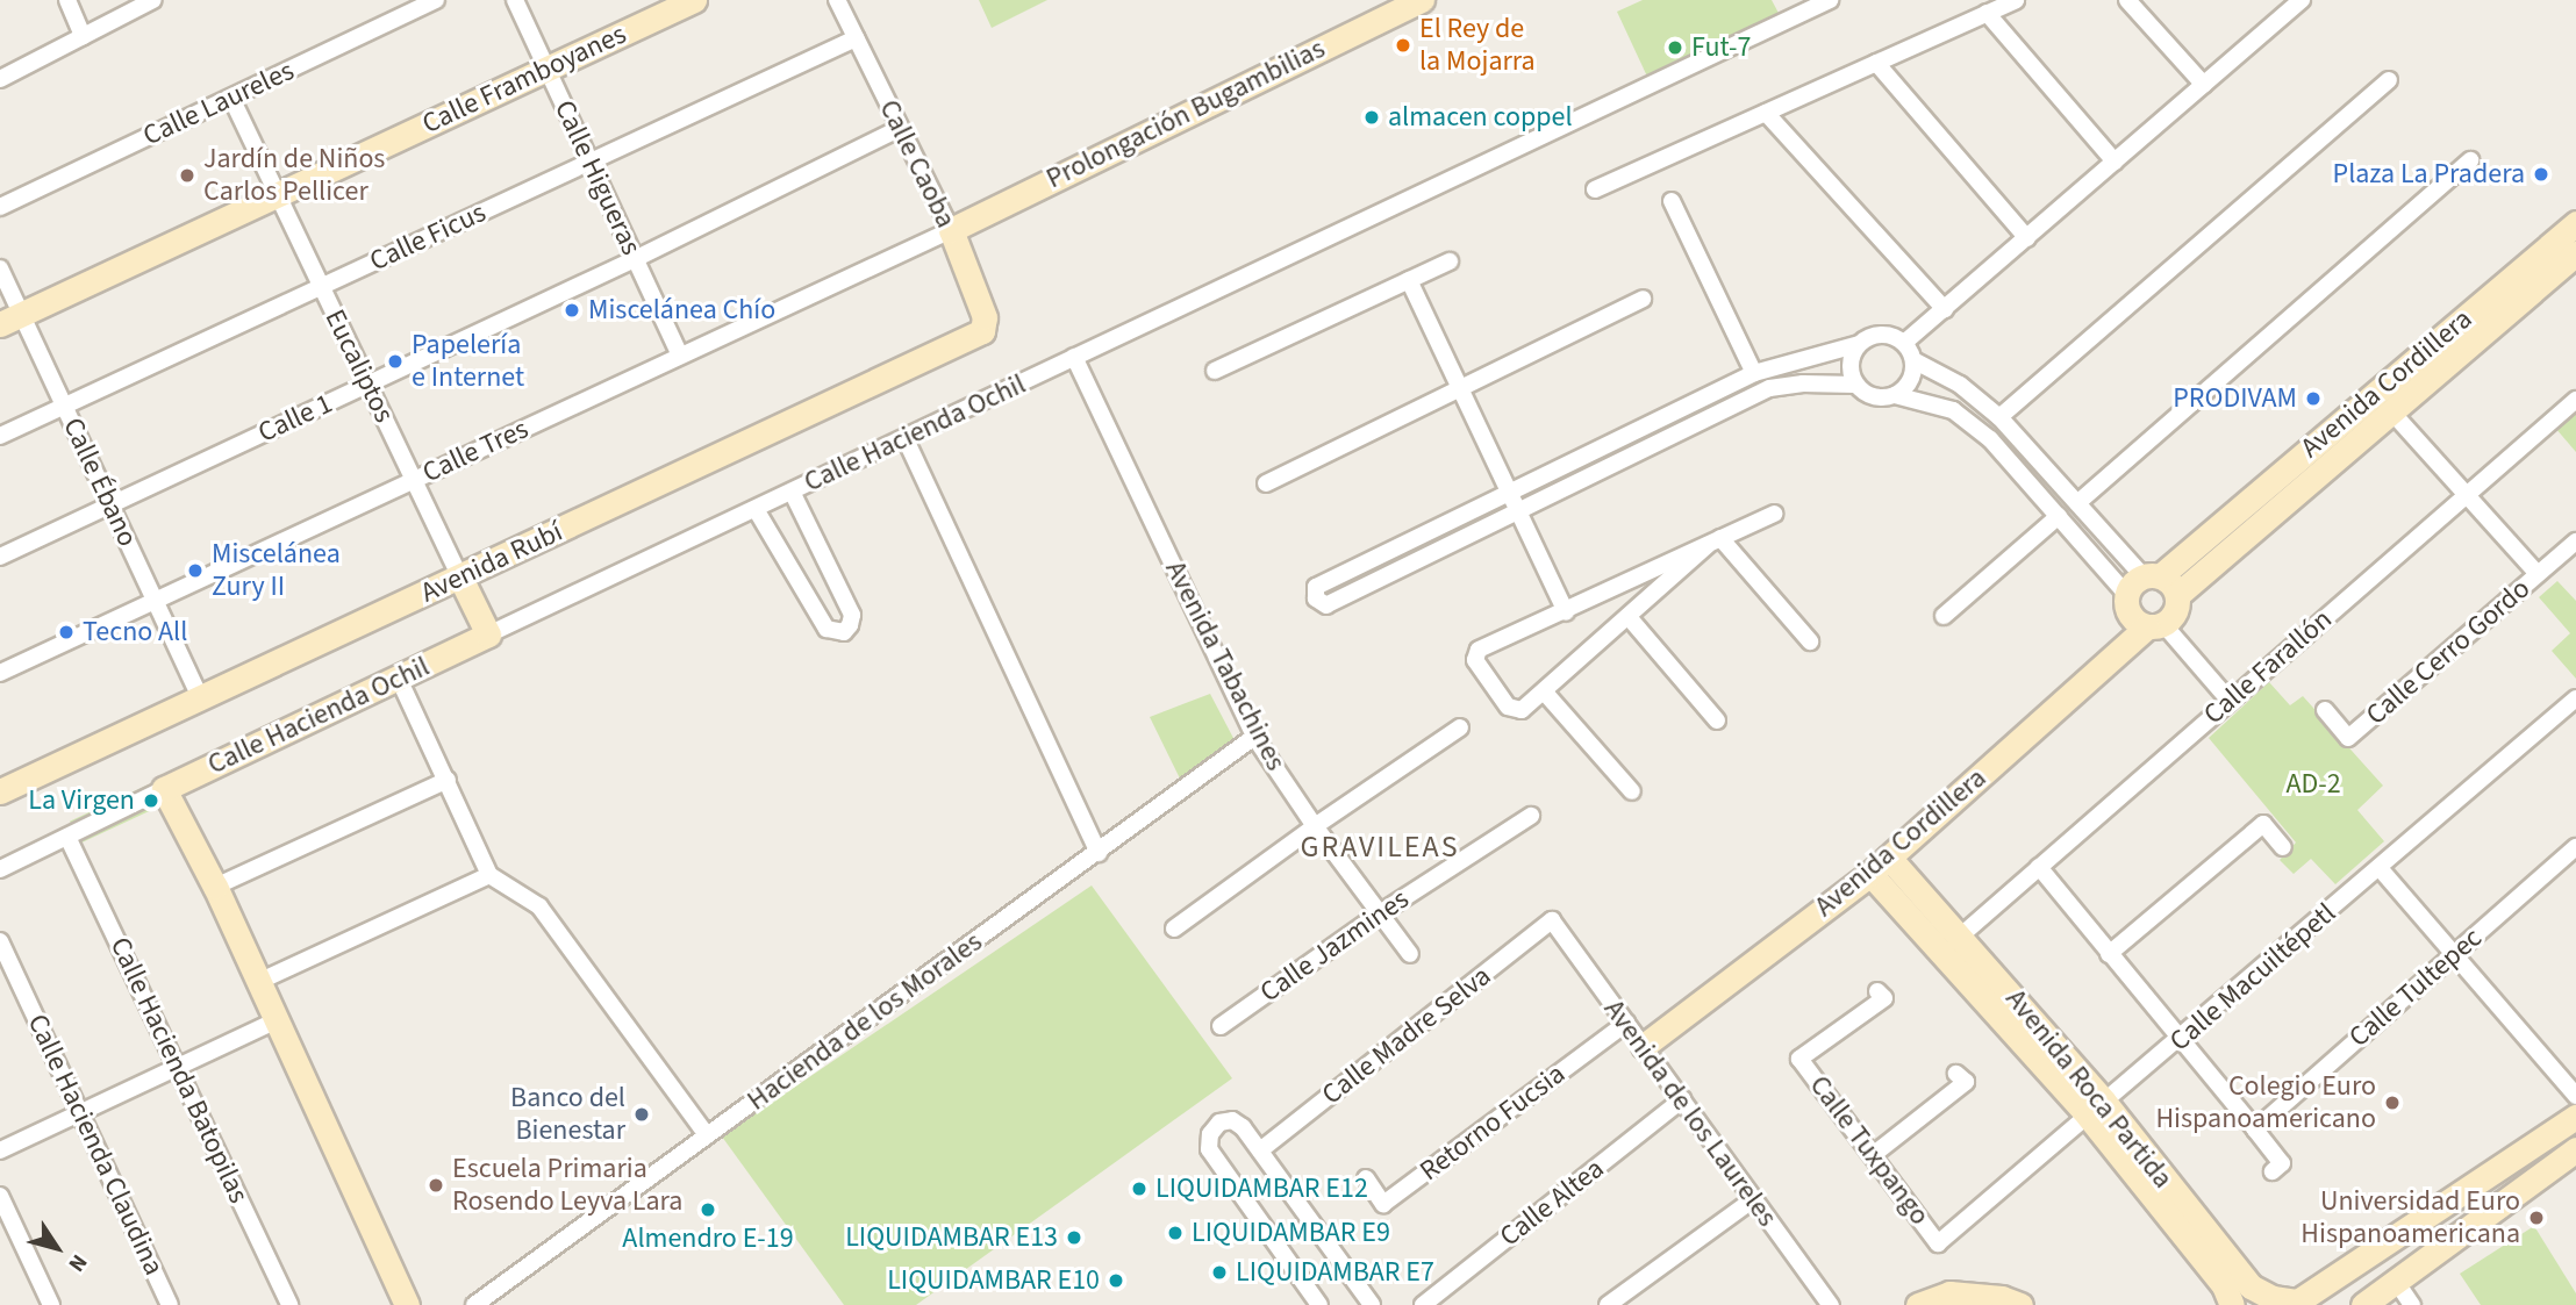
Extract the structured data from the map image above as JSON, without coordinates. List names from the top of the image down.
{
  "streets": {
    "street": [
      "Calle Framboyanes",
      "Calle Laureles",
      "Prolongación Bugambilias",
      "Calle Caoba",
      "Calle Higueras",
      "Calle Ficus",
      "Eucaliptos",
      "Avenida Cordillera",
      "Calle 1",
      "Calle Hacienda Ochil",
      "Calle Tres",
      "Calle Ébano",
      "Avenida Rubí",
      "Calle Cerro Gordo",
      "Avenida Tabachines",
      "Calle Farallón",
      "Calle Jazmines",
      "Calle Macuiltépetl",
      "Calle Tultepec",
      "Hacienda de los Morales",
      "Calle Madre Selva",
      "Calle Hacienda Batopilas",
      "Avenida Roca Partida",
      "Avenida de los Laureles",
      "Retorno Fucsia",
      "Calle Hacienda Claudina",
      "Calle Tuxpango",
      "Calle Altea"
    ]
  },
  "crossings": [
    ["Calle Framboyanes", "Calle Higueras"],
    ["Calle Framboyanes", "Eucaliptos"],
    ["Calle Framboyanes", "Calle Ébano"],
    ["Calle Laureles", "Eucaliptos"],
    ["Prolongación Bugambilias", "Calle Caoba"],
    ["Prolongación Bugambilias", "Calle Tres"],
    ["Calle Caoba", "Calle Ficus"],
    ["Calle Caoba", "Calle 1"],
    ["Calle Caoba", "Calle Tres"],
    ["Calle Caoba", "Avenida Rubí"],
    ["Calle Higueras", "Calle Ficus"],
    ["Calle Higueras", "Calle 1"],
    ["Calle Higueras", "Calle Tres"],
    ["Calle Ficus", "Eucaliptos"],
    ["Calle Ficus", "Calle Ébano"],
    ["Eucaliptos", "Calle 1"],
    ["Eucaliptos", "Calle Hacienda Ochil"],
    ["Eucaliptos", "Calle Tres"],
    ["Eucaliptos", "Avenida Rubí"],
    ["Avenida Cordillera", "Avenida Roca Partida"],
    ["Avenida Cordillera", "Avenida de los Laureles"],
    ["Calle 1", "Calle Ébano"],
    ["Calle Hacienda Ochil", "Avenida Tabachines"],
    ["Calle Hacienda Ochil", "Calle Hacienda Batopilas"],
    ["Calle Tres", "Calle Ébano"],
    ["Calle Ébano", "Avenida Rubí"],
    ["Avenida Tabachines", "Calle Jazmines"],
    ["Avenida Tabachines", "Hacienda de los Morales"],
    ["Calle Farallón", "Avenida Roca Partida"],
    ["Calle Macuiltépetl", "Avenida Roca Partida"],
    ["Calle Macuiltépetl", "Calle Tuxpango"],
    ["Calle Madre Selva", "Avenida de los Laureles"],
    ["Avenida de los Laureles", "Retorno Fucsia"],
    ["Avenida de los Laureles", "Calle Altea"]
  ],
  "districts": ["GRAVILEAS"],
  "parks": ["AD-2"],
  "places": [
    "El Rey de la Mojarra",
    "Fut-7",
    "almacen coppel",
    "Plaza La Pradera",
    "Jardín de Niños Carlos Pellicer",
    "Miscelánea Chío",
    "Papelería e Internet",
    "PRODIVAM",
    "Miscelánea Zury II",
    "Tecno All",
    "La Virgen",
    "Colegio Euro Hispanoamericano",
    "Banco del Bienestar",
    "Escuela Primaria Rosendo Leyva Lara",
    "LIQUIDAMBAR E12",
    "Almendro E-19",
    "Universidad Euro Hispanoamericana",
    "LIQUIDAMBAR E9",
    "LIQUIDAMBAR E13",
    "LIQUIDAMBAR E7",
    "LIQUIDAMBAR E10"
  ],
  "north": "bottom right"
}
